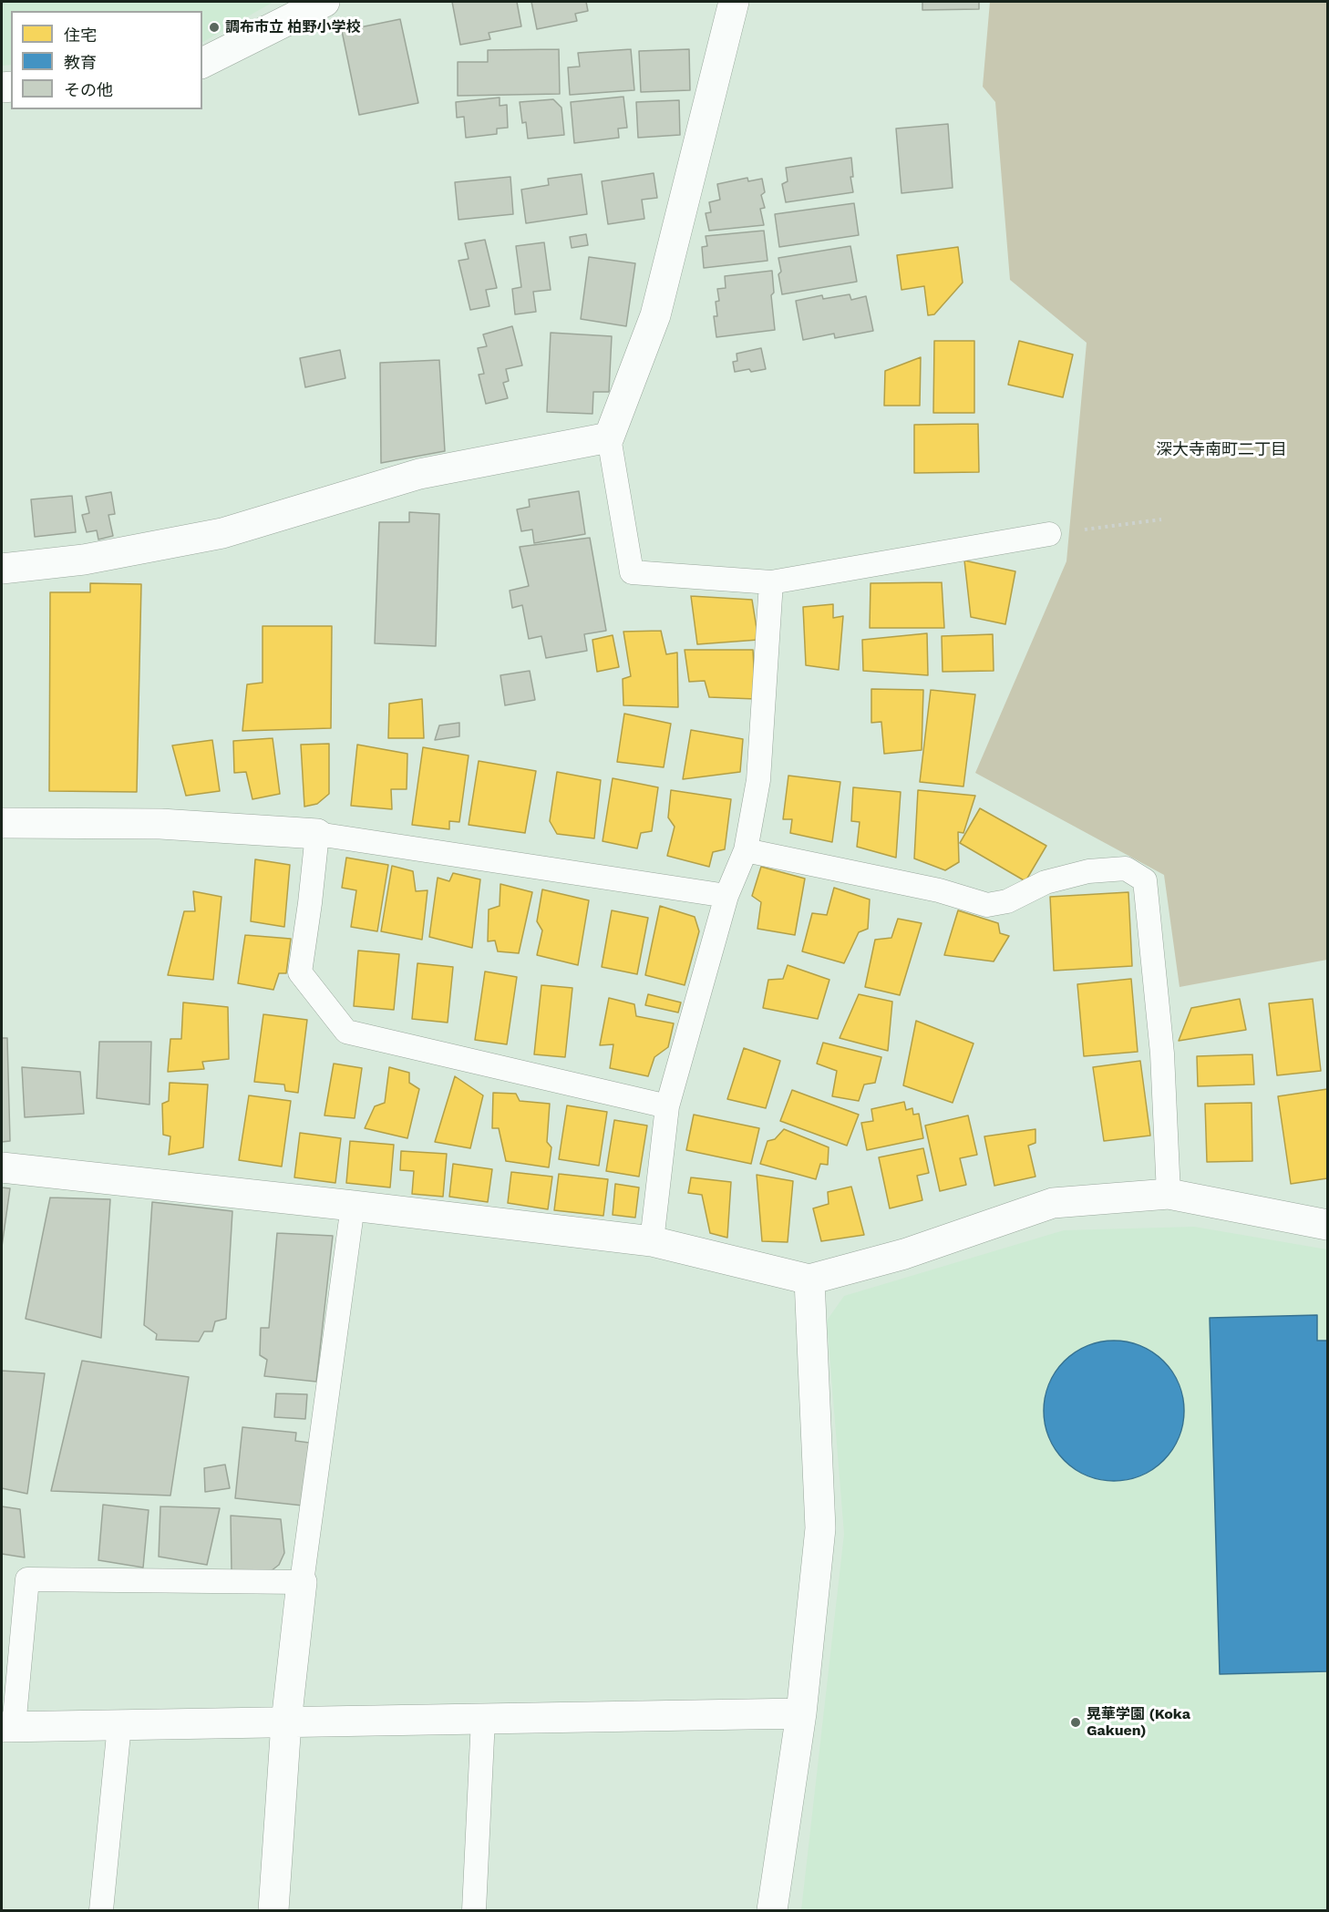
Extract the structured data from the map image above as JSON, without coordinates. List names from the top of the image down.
{
  "districts": ["深大寺南町二丁目"],
  "places": ["調布市立 柏野小学校", "晃華学園 (Koka Gakuen)"],
  "legend": ["住宅", "教育", "その他"]
}
